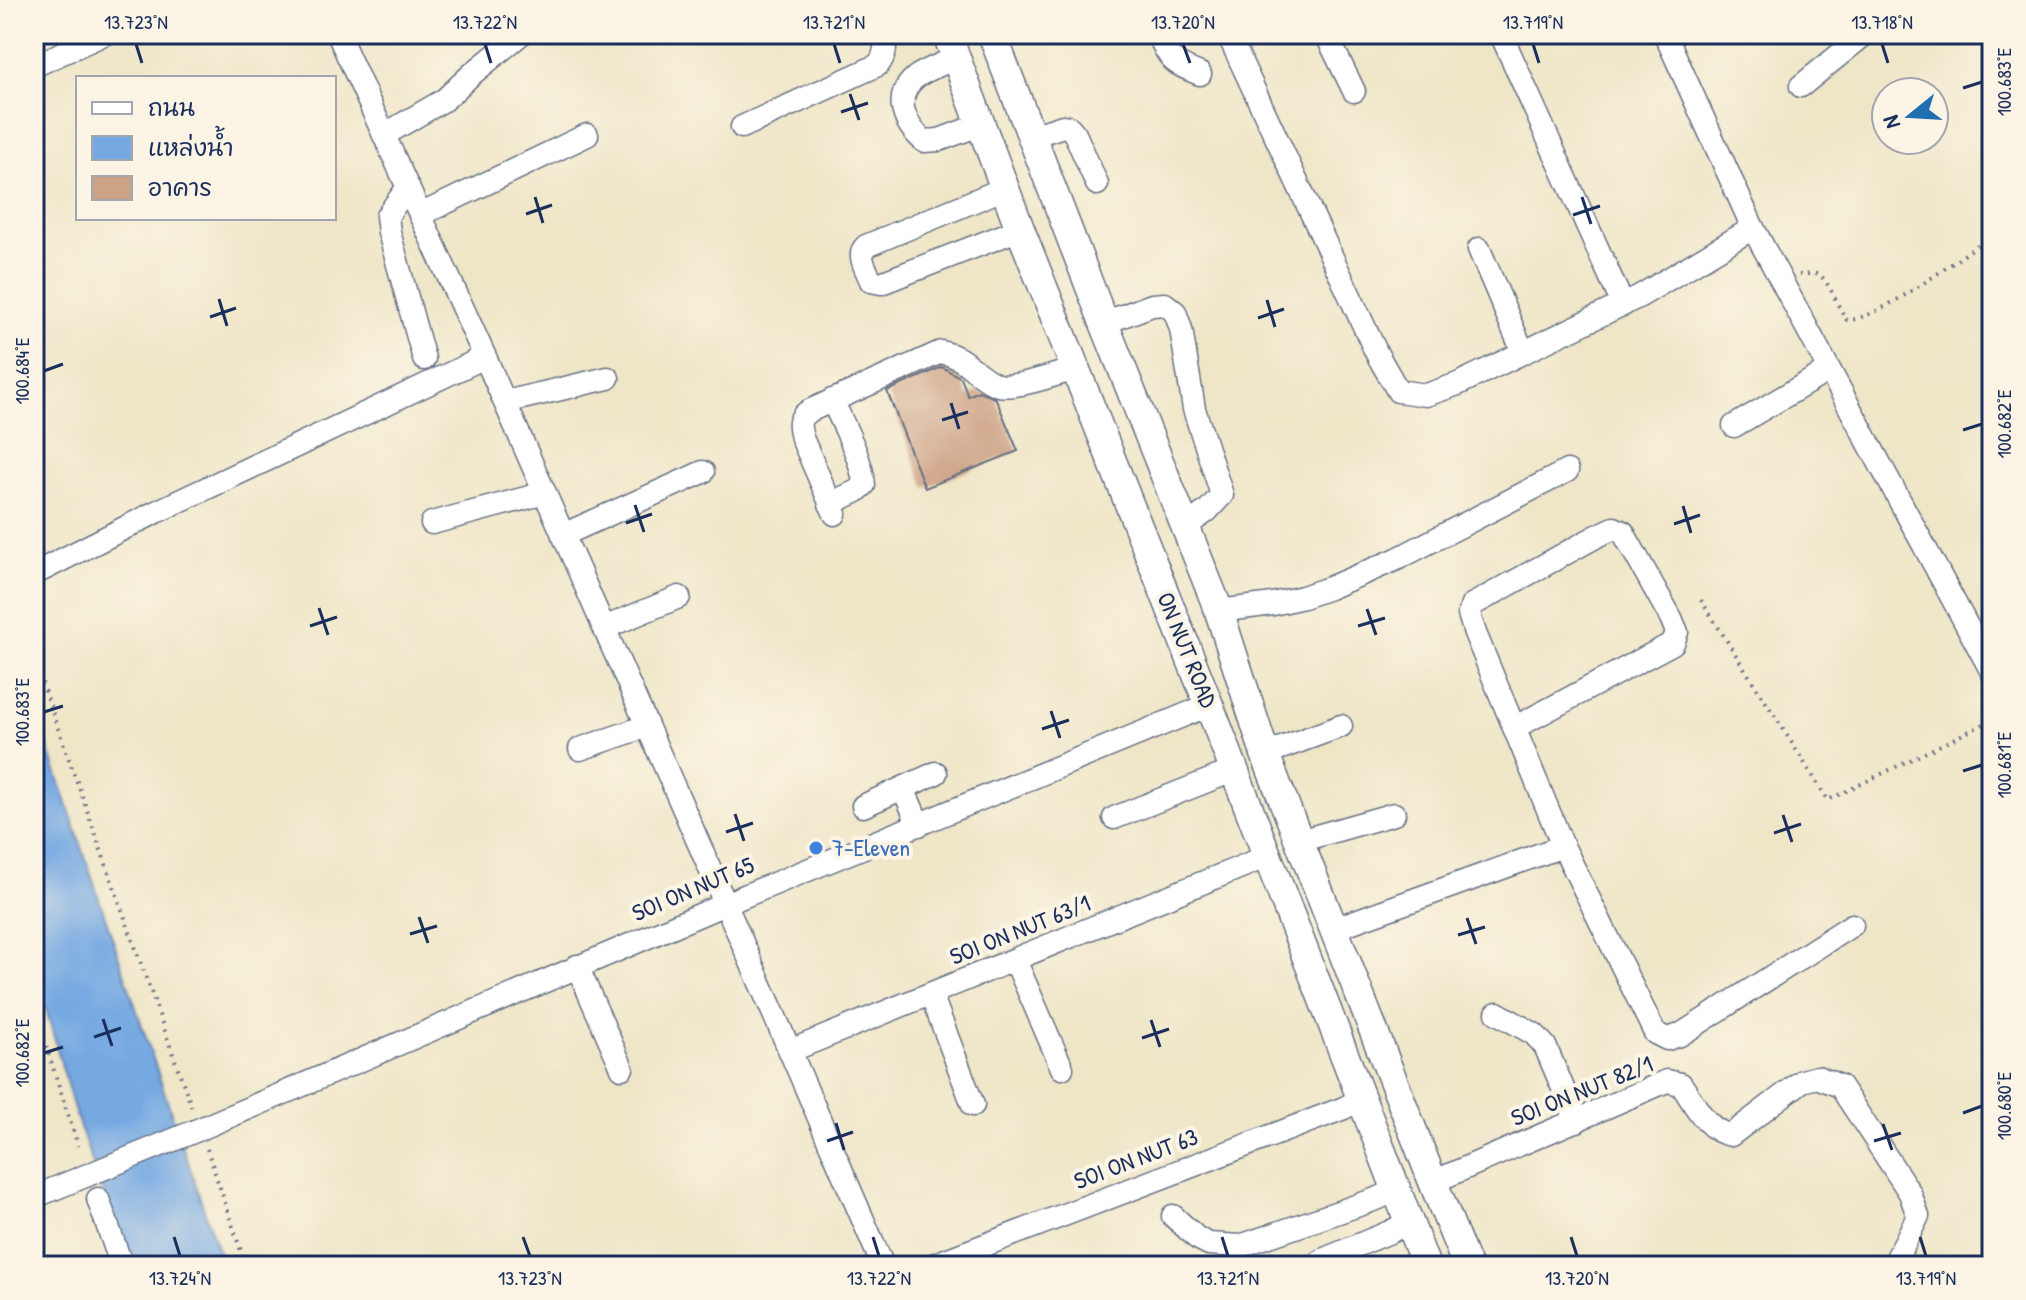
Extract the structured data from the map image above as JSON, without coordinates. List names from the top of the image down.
{
  "streets": {
    "main road": ["ON NUT ROAD"],
    "street": [
      "SOI ON NUT 65",
      "SOI ON NUT 63/1",
      "SOI ON NUT 82/1",
      "SOI ON NUT 63"
    ]
  },
  "crossings": [
    ["ON NUT ROAD", "SOI ON NUT 65"],
    ["ON NUT ROAD", "SOI ON NUT 63/1"],
    ["ON NUT ROAD", "SOI ON NUT 82/1"],
    ["ON NUT ROAD", "SOI ON NUT 63"]
  ],
  "places": ["7-Eleven"],
  "legend": ["ถนน", "แหล่งน้ำ", "อาคาร"],
  "north": "left",
  "coordinates": [
    "13.723°N",
    "13.722°N",
    "13.721°N",
    "13.720°N",
    "13.719°N",
    "13.718°N",
    "100.683°E",
    "100.684°E",
    "100.682°E",
    "100.681°E",
    "100.680°E",
    "13.724°N"
  ]
}
